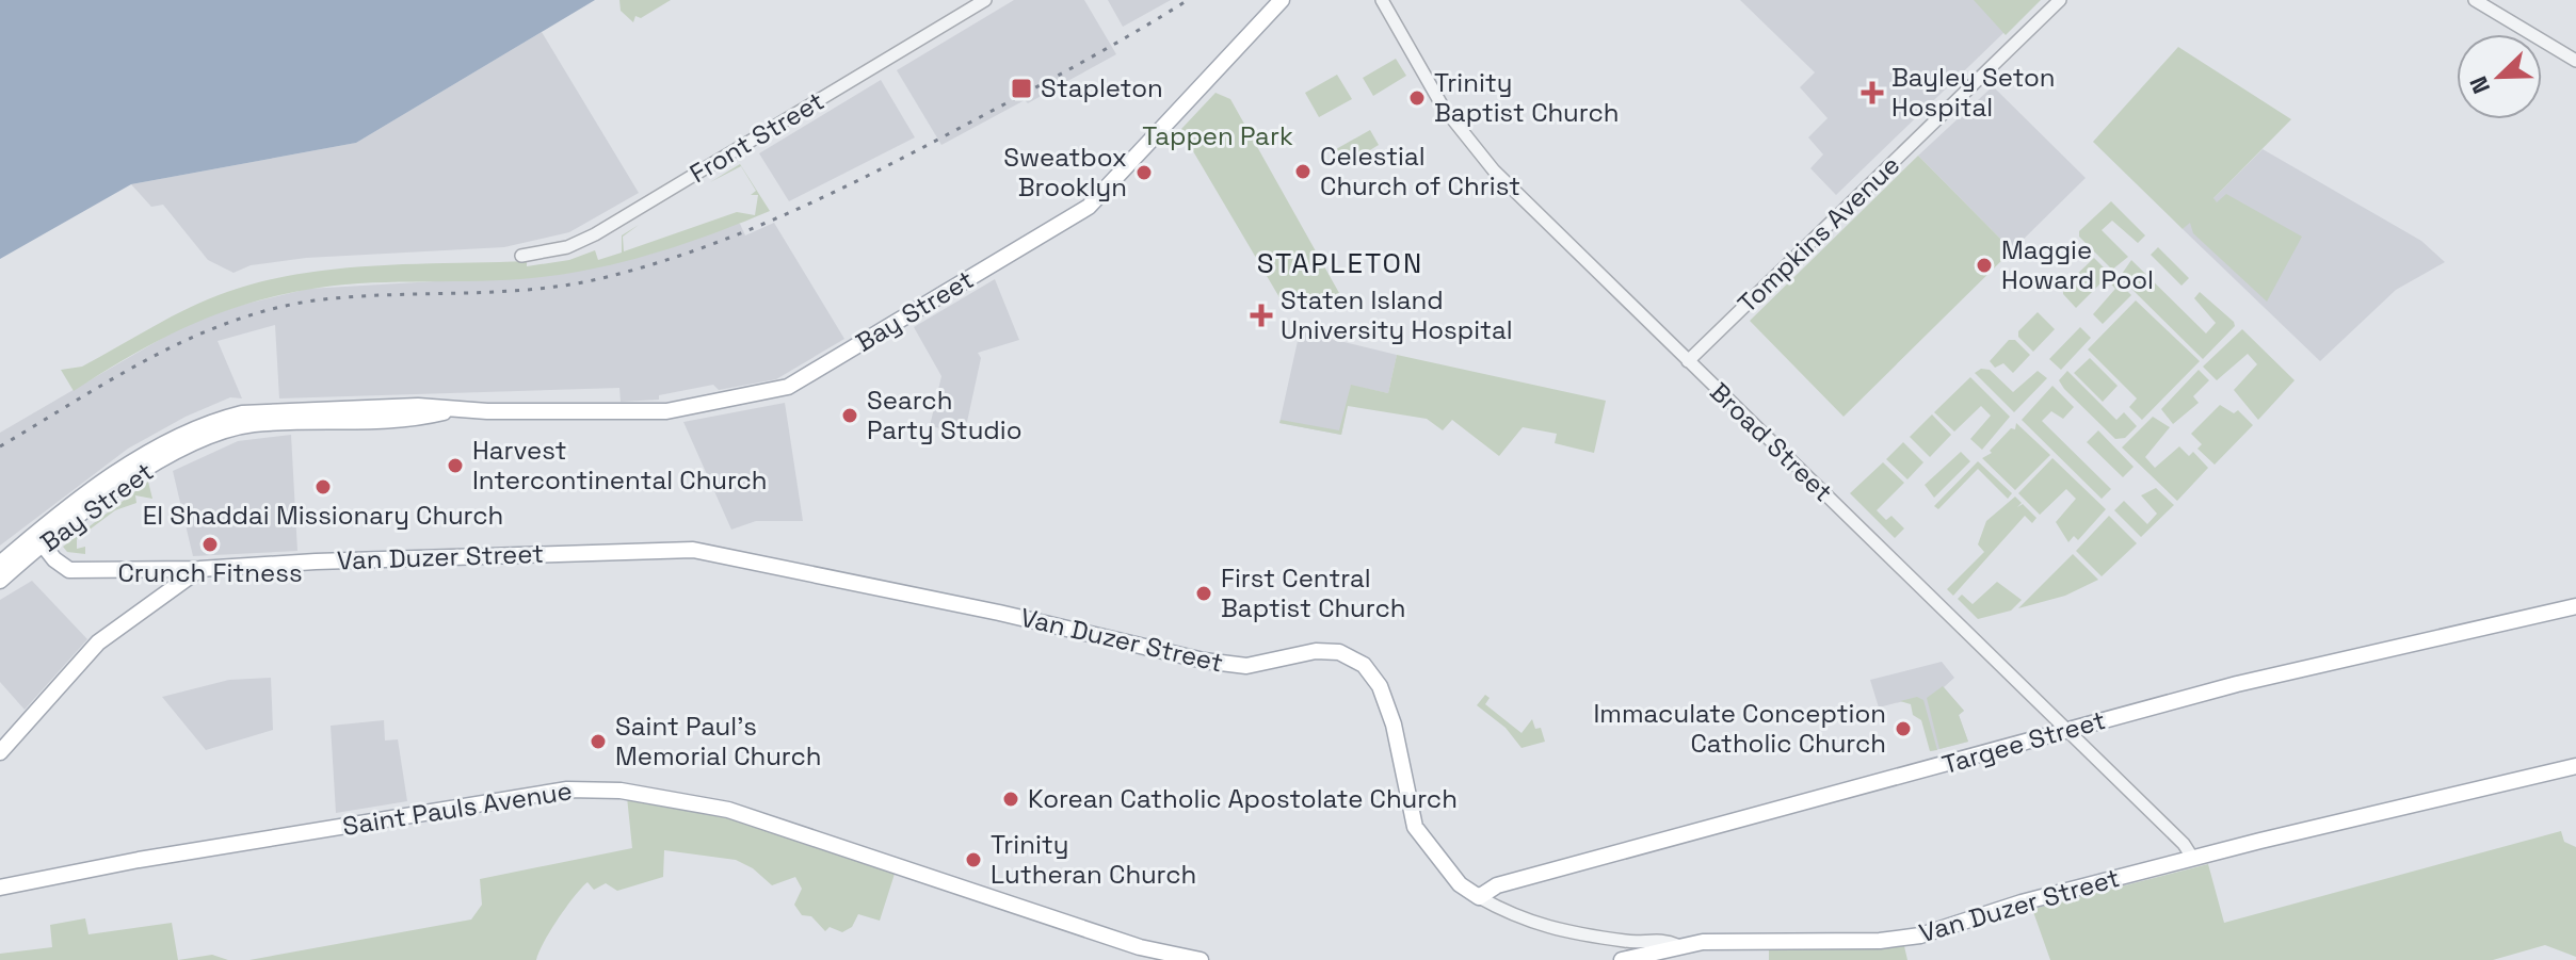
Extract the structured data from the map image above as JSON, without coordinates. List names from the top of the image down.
{
  "streets": {
    "main road": [
      "Bay Street",
      "Van Duzer Street",
      "Targee Street",
      "Saint Pauls Avenue"
    ],
    "street": ["Front Street", "Tompkins Avenue", "Broad Street"]
  },
  "crossings": [
    ["Tompkins Avenue", "Broad Street"],
    ["Bay Street", "Van Duzer Street"],
    ["Broad Street", "Van Duzer Street"],
    ["Broad Street", "Targee Street"],
    ["Van Duzer Street", "Targee Street"]
  ],
  "districts": ["STAPLETON"],
  "parks": ["Tappen Park"],
  "places": {
    "transit": ["Stapleton"],
    "health": ["Bayley Seton Hospital", "Staten Island University Hospital"],
    "other": [
      "Trinity Baptist Church",
      "Celestial Church of Christ",
      "Sweatbox Brooklyn",
      "Maggie Howard Pool",
      "Search Party Studio",
      "Harvest Intercontinental Church",
      "El Shaddai Missionary Church",
      "Crunch Fitness",
      "First Central Baptist Church",
      "Immaculate Conception Catholic Church",
      "Saint Paul's Memorial Church",
      "Korean Catholic Apostolate Church",
      "Trinity Lutheran Church"
    ]
  },
  "north": "bottom left"
}
